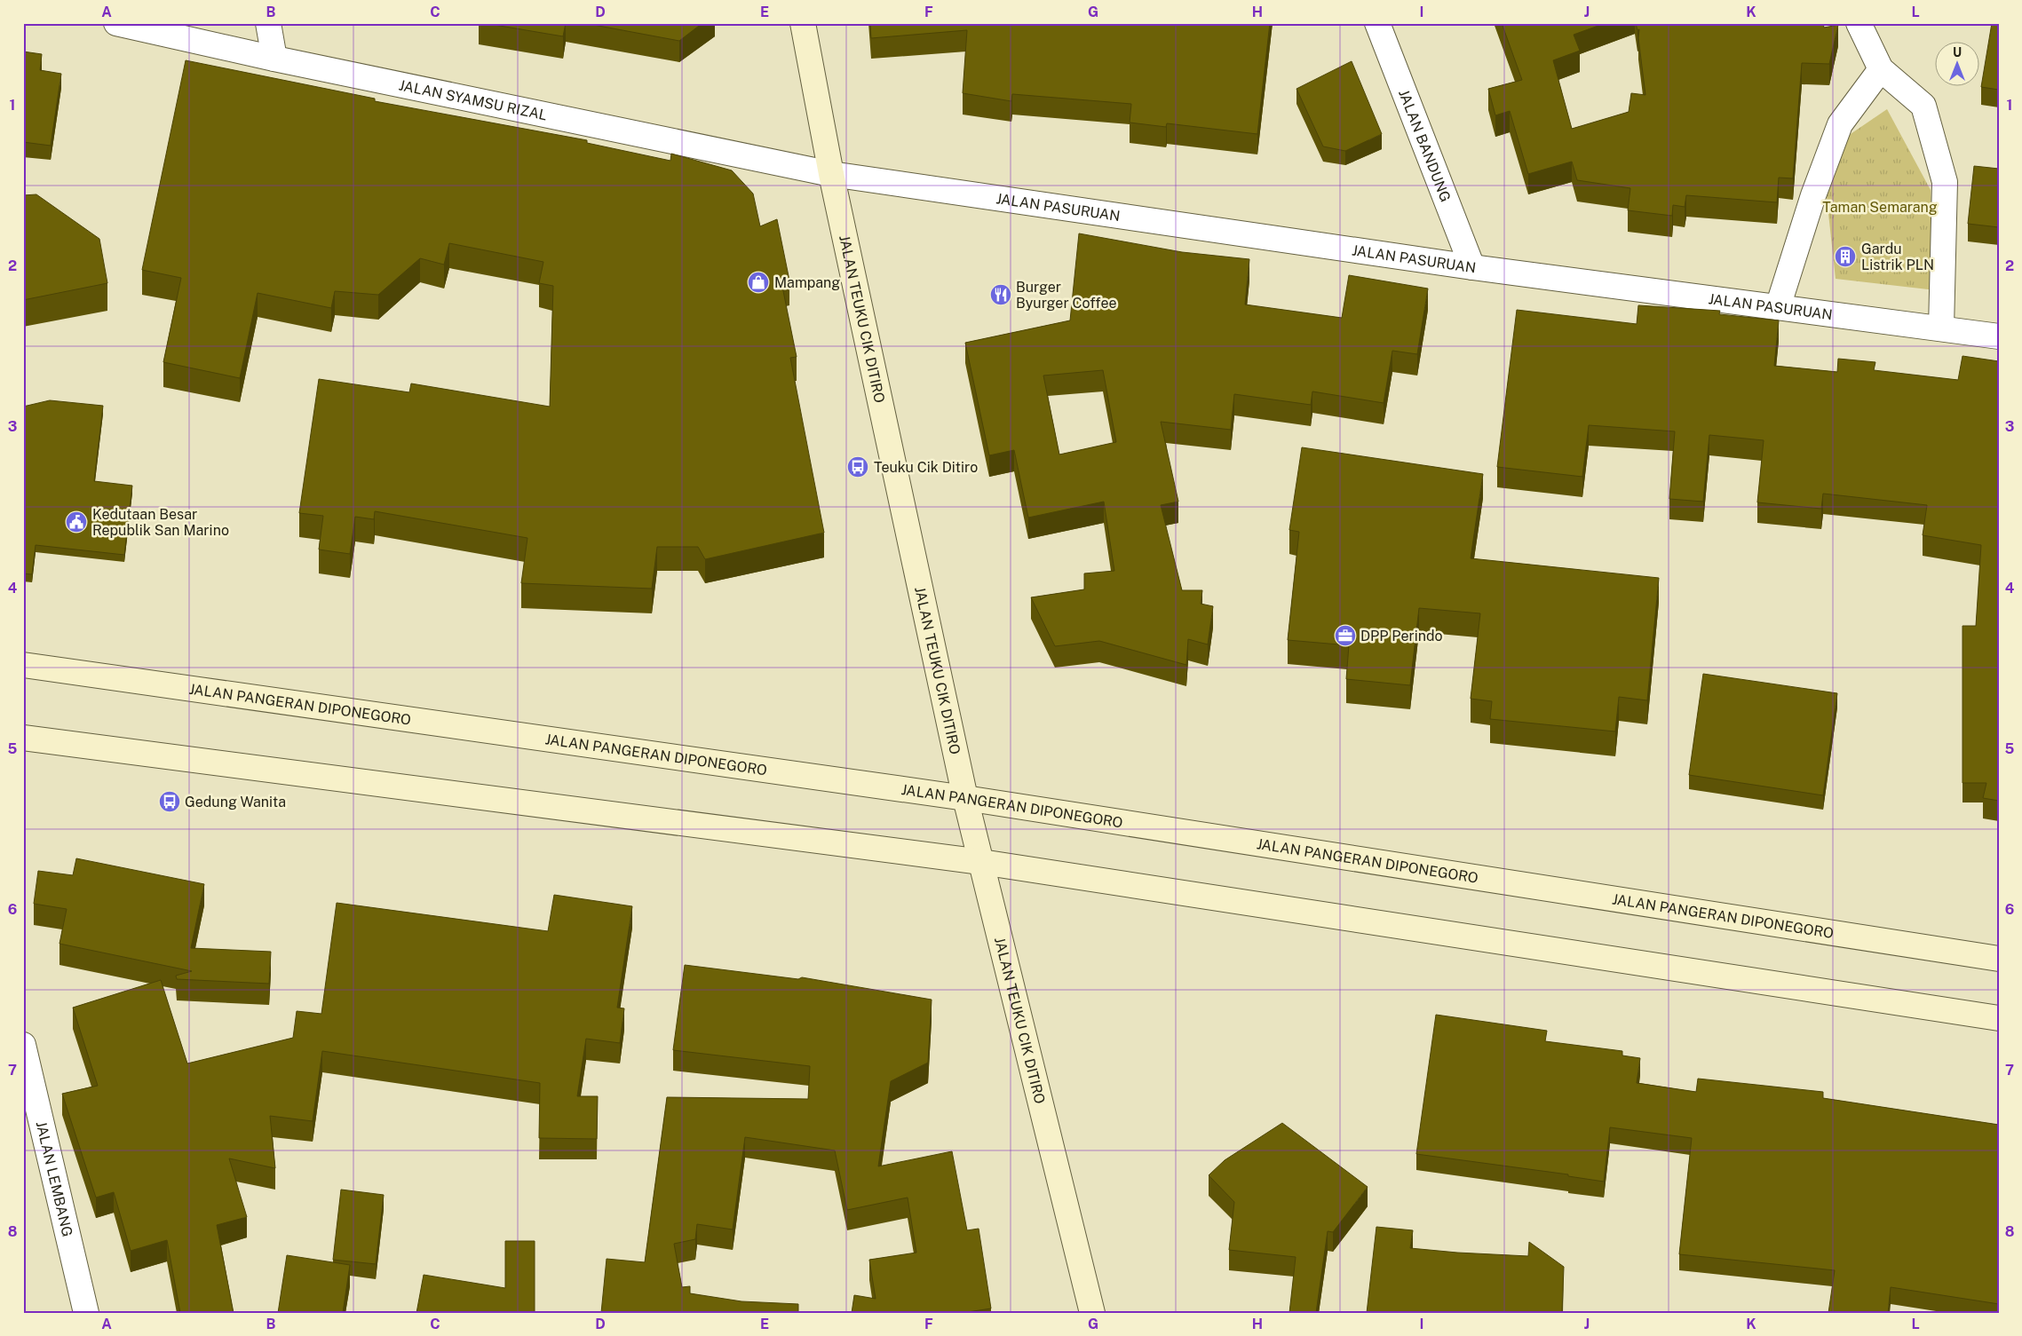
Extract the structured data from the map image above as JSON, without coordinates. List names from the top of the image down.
{
  "streets": {
    "main road": ["JALAN TEUKU CIK DITIRO", "JALAN PANGERAN DIPONEGORO"],
    "street": [
      "JALAN SYAMSU RIZAL",
      "JALAN BANDUNG",
      "JALAN PASURUAN",
      "JALAN LEMBANG"
    ]
  },
  "crossings": [
    ["JALAN SYAMSU RIZAL", "JALAN PASURUAN"],
    ["JALAN SYAMSU RIZAL", "JALAN TEUKU CIK DITIRO"],
    ["JALAN BANDUNG", "JALAN PASURUAN"],
    ["JALAN PASURUAN", "JALAN TEUKU CIK DITIRO"],
    ["JALAN TEUKU CIK DITIRO", "JALAN PANGERAN DIPONEGORO"]
  ],
  "parks": ["Taman Semarang"],
  "places": {
    "building": ["Gardu Listrik PLN"],
    "shop": ["Mampang"],
    "restaurant": ["Burger Byurger Coffee"],
    "bus stop": ["Teuku Cik Ditiro", "Gedung Wanita"],
    "public building": ["Kedutaan Besar Republik San Marino"],
    "office": ["DPP Perindo"]
  },
  "north": "top",
  "grid": {
    "columns": [
      "A",
      "B",
      "C",
      "D",
      "E",
      "F",
      "G",
      "H",
      "I",
      "J",
      "K",
      "L"
    ],
    "rows": [
      "1",
      "2",
      "3",
      "4",
      "5",
      "6",
      "7",
      "8"
    ]
  }
}
